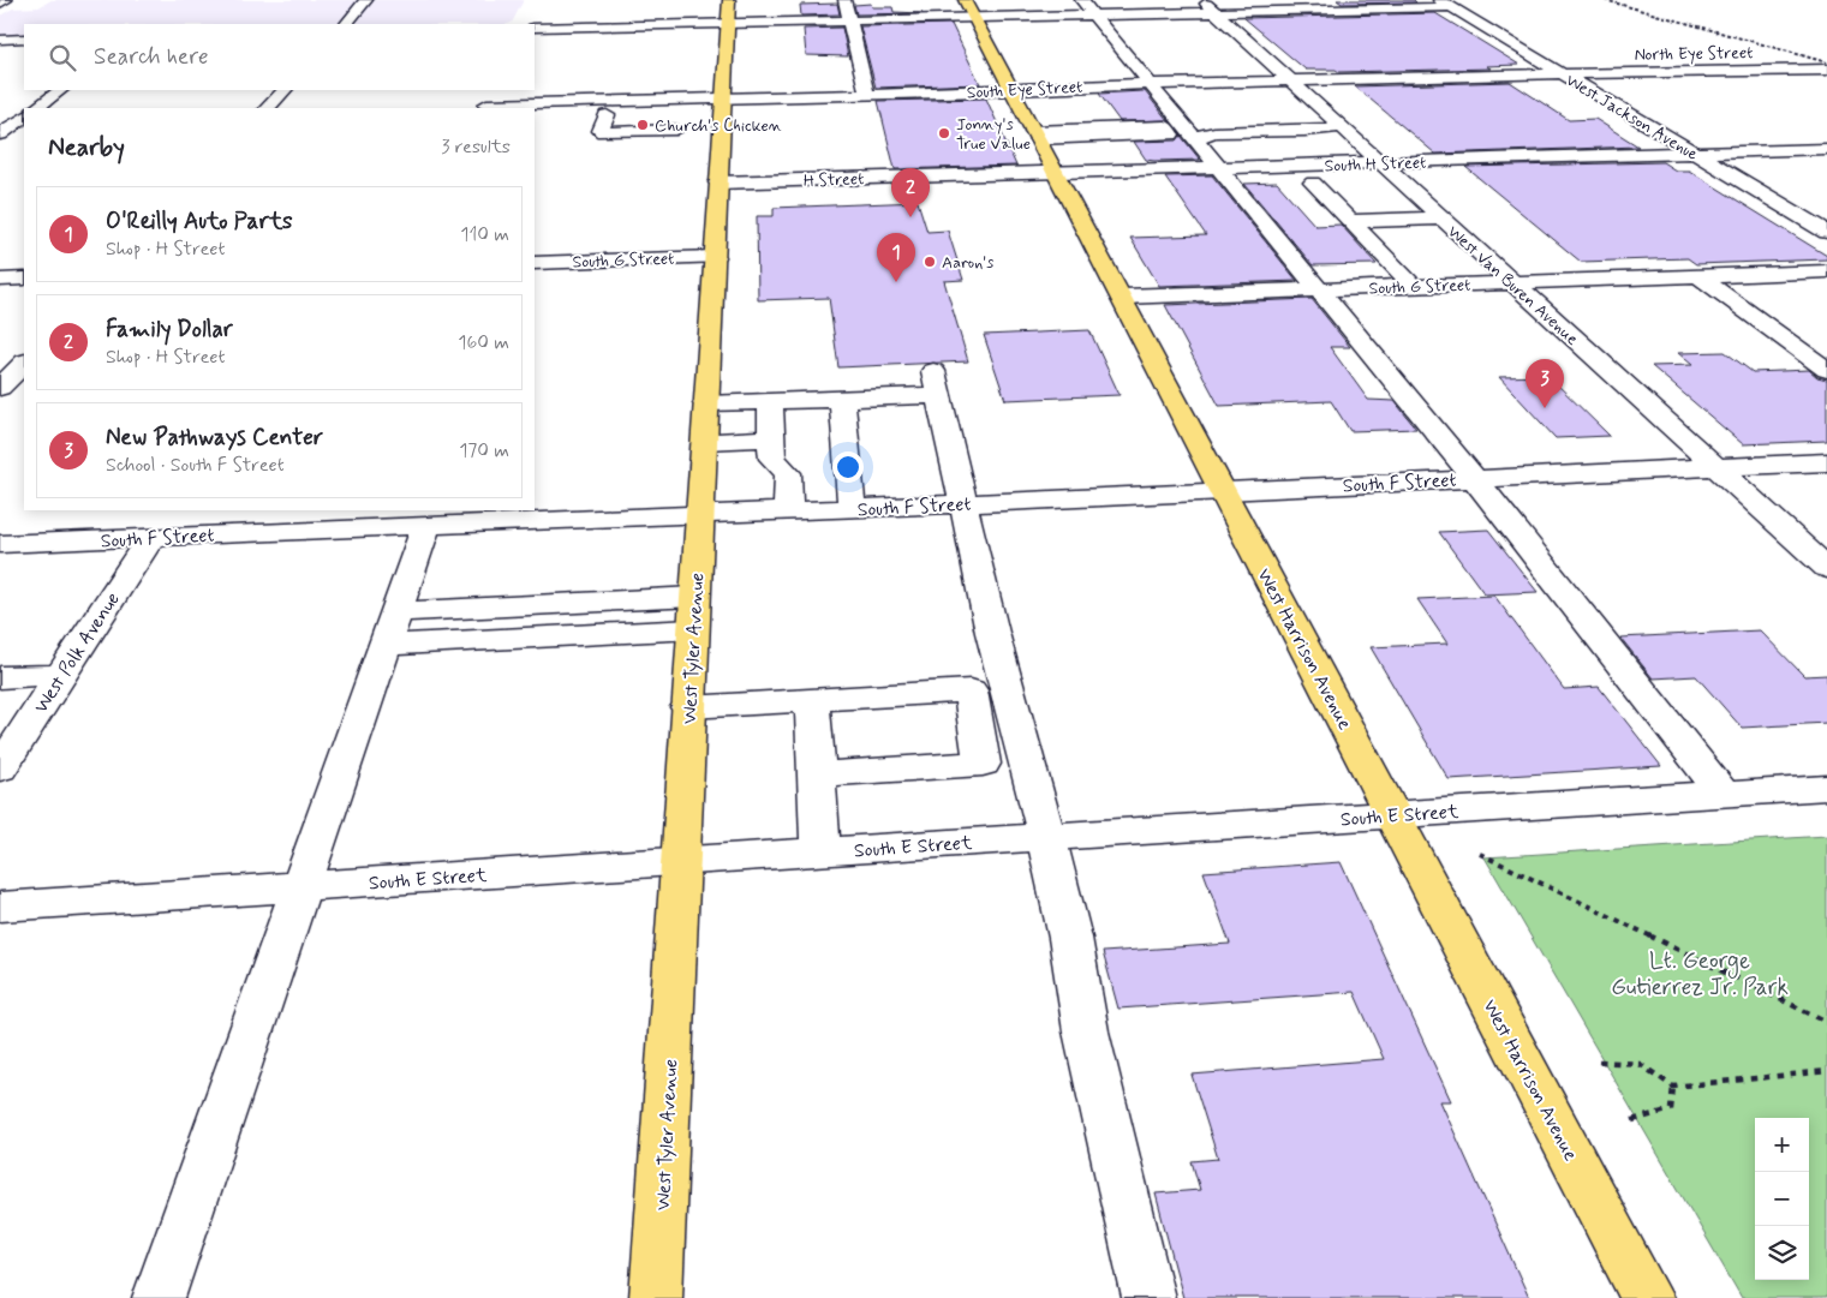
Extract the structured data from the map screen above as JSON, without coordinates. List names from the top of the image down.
{
  "streets": {
    "main road": ["West Tyler Avenue", "West Harrison Avenue"],
    "street": [
      "North Eye Street",
      "South Eye Street",
      "West Jackson Avenue",
      "South H Street",
      "H Street",
      "South G Street",
      "West Van Buren Avenue",
      "South F Street",
      "West Polk Avenue",
      "South E Street"
    ]
  },
  "crossings": [
    ["North Eye Street", "South Eye Street"],
    ["North Eye Street", "West Jackson Avenue"],
    ["South Eye Street", "West Jackson Avenue"],
    ["South Eye Street", "West Van Buren Avenue"],
    ["South Eye Street", "West Tyler Avenue"],
    ["South Eye Street", "West Harrison Avenue"],
    ["West Jackson Avenue", "South H Street"],
    ["South H Street", "H Street"],
    ["South H Street", "West Van Buren Avenue"],
    ["South H Street", "West Harrison Avenue"],
    ["H Street", "West Tyler Avenue"],
    ["H Street", "West Harrison Avenue"],
    ["South G Street", "West Van Buren Avenue"],
    ["South G Street", "West Tyler Avenue"],
    ["South G Street", "West Harrison Avenue"],
    ["West Van Buren Avenue", "South F Street"],
    ["South F Street", "West Tyler Avenue"],
    ["South F Street", "West Harrison Avenue"],
    ["South F Street", "West Polk Avenue"],
    ["West Tyler Avenue", "South E Street"],
    ["West Harrison Avenue", "South E Street"]
  ],
  "parks": ["Lt. George Gutierrez Jr. Park"],
  "places": ["Church's Chicken", "Jonny's True Value", "Aaron's"],
  "page": {
    "search": "Search here",
    "heading": ["Nearby", "3 results"],
    "pins": ["2", "1", "3"],
    "list": [
      {
        "mark": "1",
        "name": "O'Reilly Auto Parts",
        "note": "Shop · H Street",
        "value": "110 m"
      },
      {
        "mark": "2",
        "name": "Family Dollar",
        "note": "Shop · H Street",
        "value": "160 m"
      },
      {
        "mark": "3",
        "name": "New Pathways Center",
        "note": "School · South F Street",
        "value": "170 m"
      }
    ],
    "map_buttons": ["+", "−"]
  }
}
